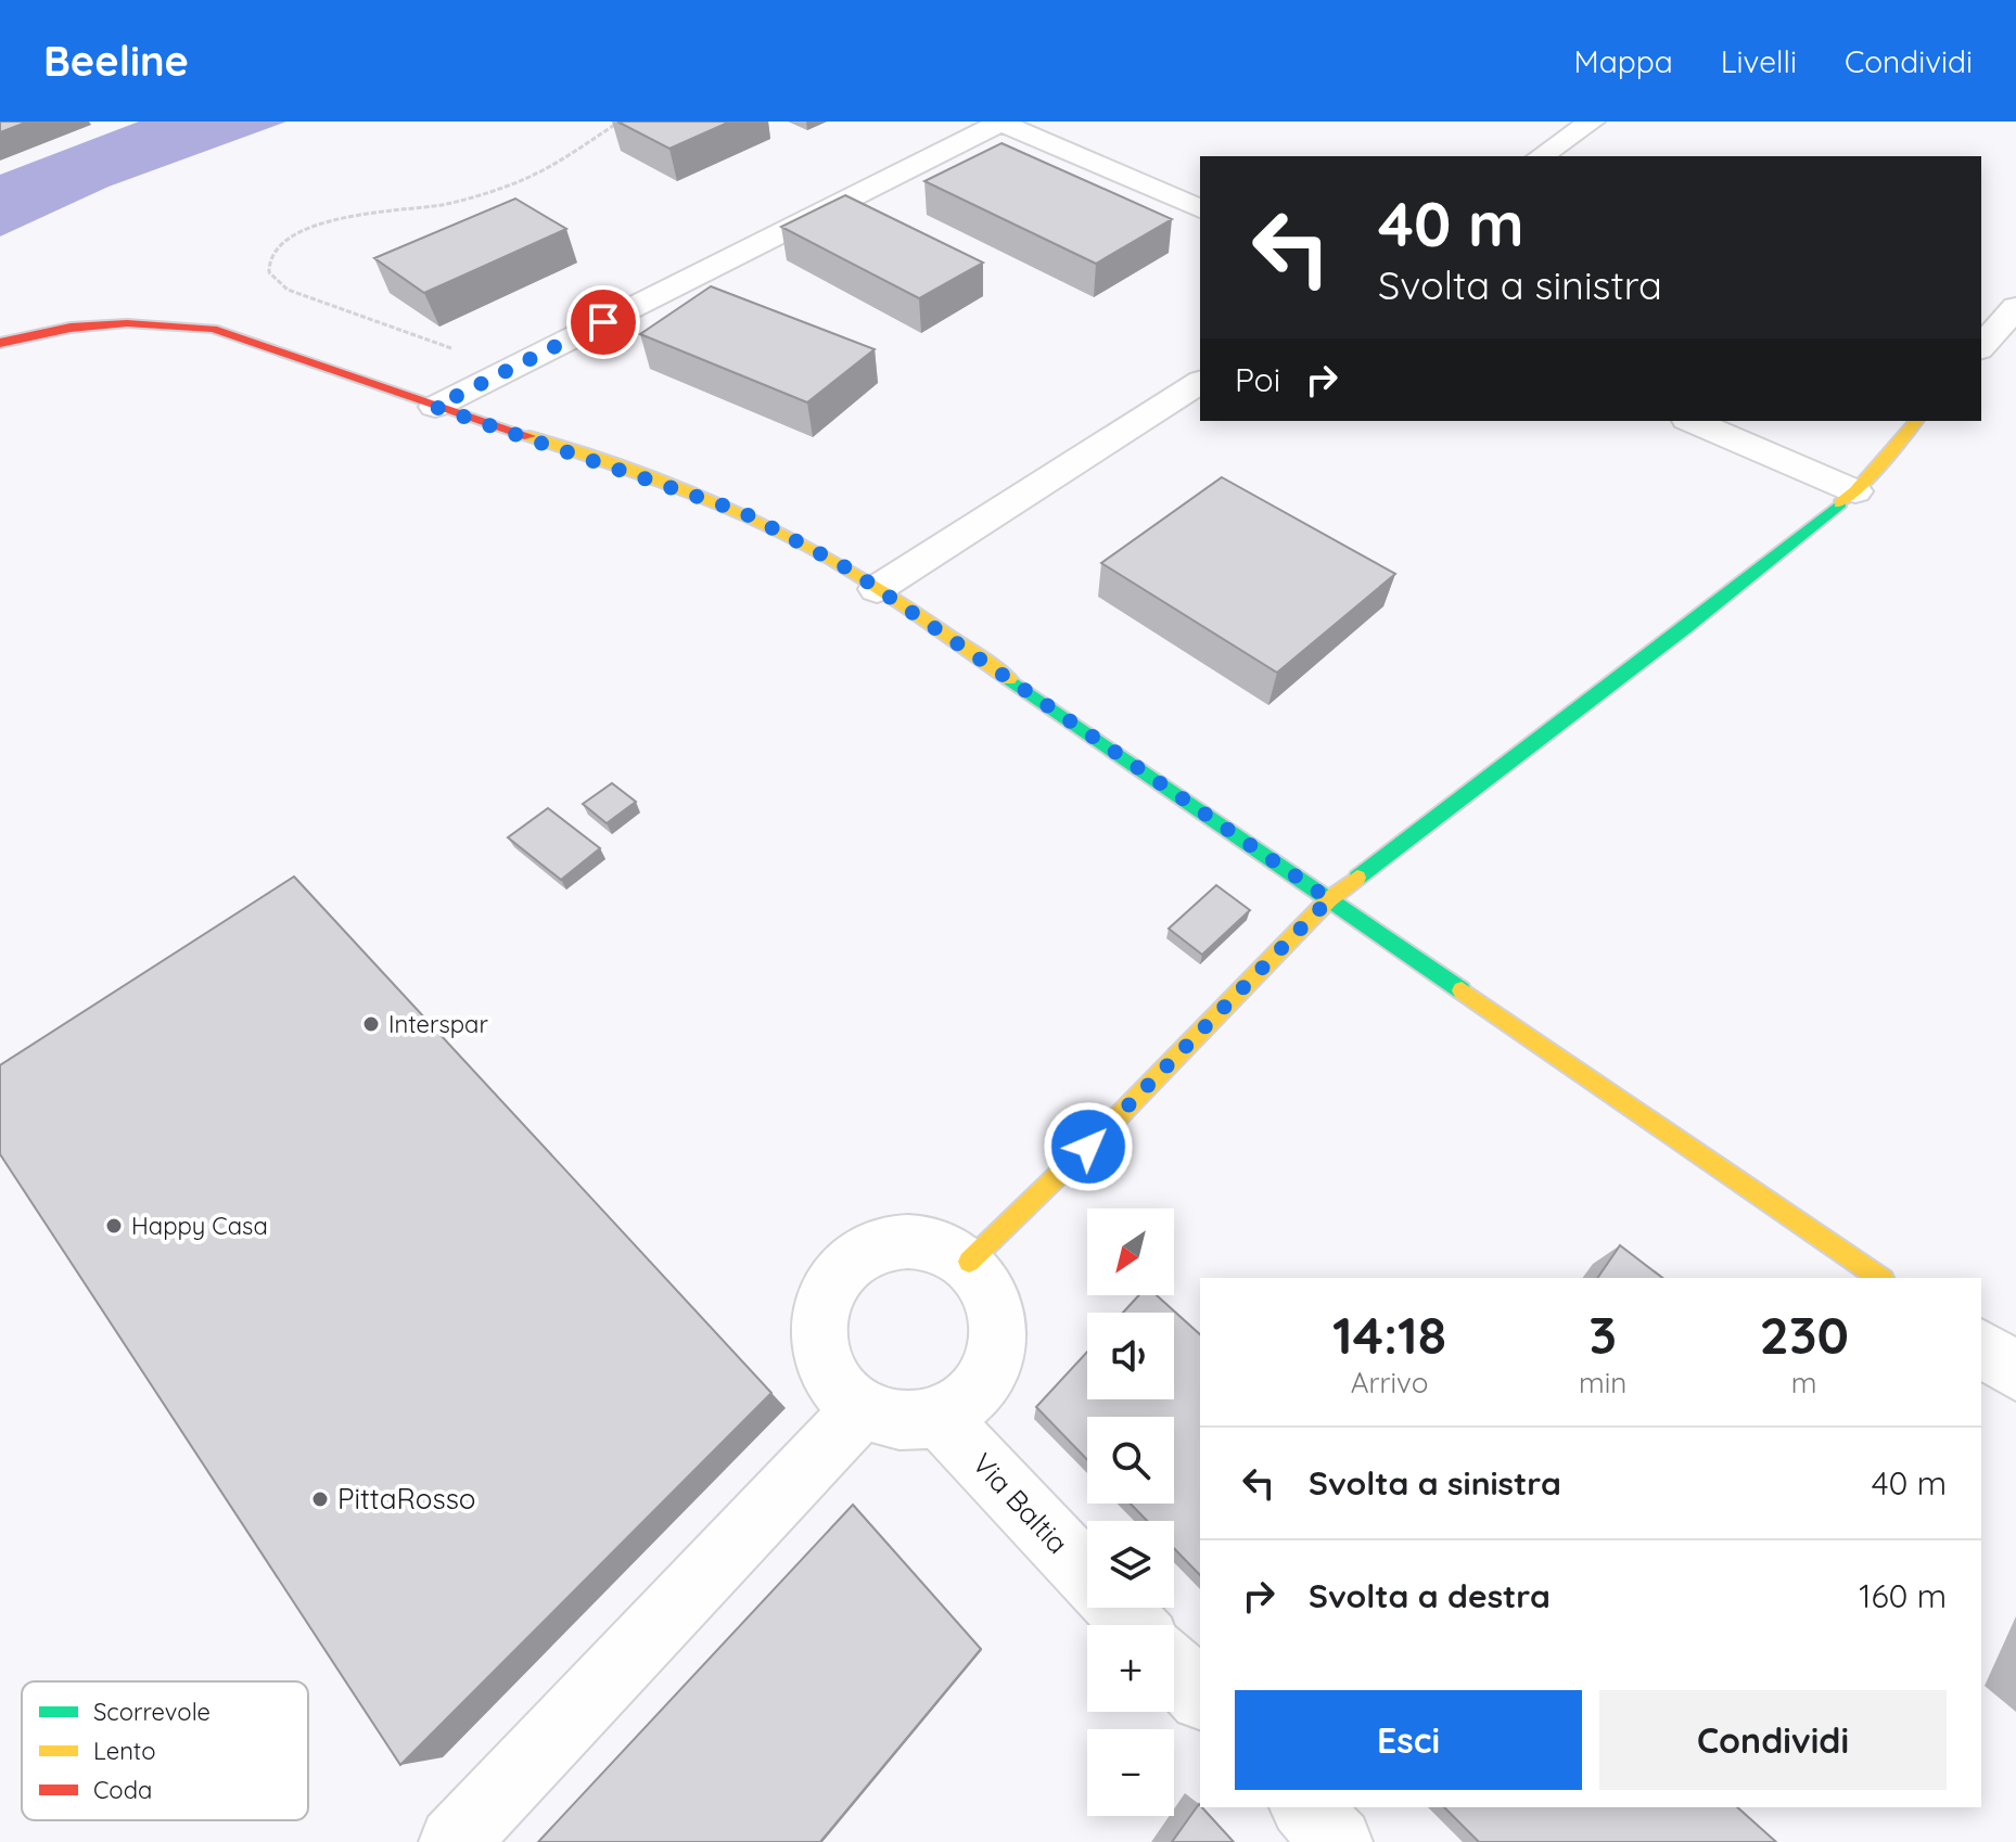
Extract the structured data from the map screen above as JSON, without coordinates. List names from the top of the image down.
{
  "streets": {
    "street": ["Via Baltia"]
  },
  "places": ["Interspar", "Happy Casa", "PittaRosso"],
  "legend": ["Scorrevole", "Lento", "Coda"],
  "north": "bottom left",
  "page": {
    "header": "Beeline",
    "nav": ["Mappa", "Livelli", "Condividi"],
    "turn": ["40 m", "Svolta a sinistra"],
    "then": "Poi",
    "map_buttons": ["+", "−"],
    "eta": [
      "14:18",
      "Arrivo",
      "3",
      "min",
      "230",
      "m"
    ],
    "list": [
      {
        "name": "Svolta a sinistra",
        "value": "40 m"
      },
      {
        "name": "Svolta a destra",
        "value": "160 m"
      }
    ],
    "buttons": ["Esci", "Condividi"]
  }
}
